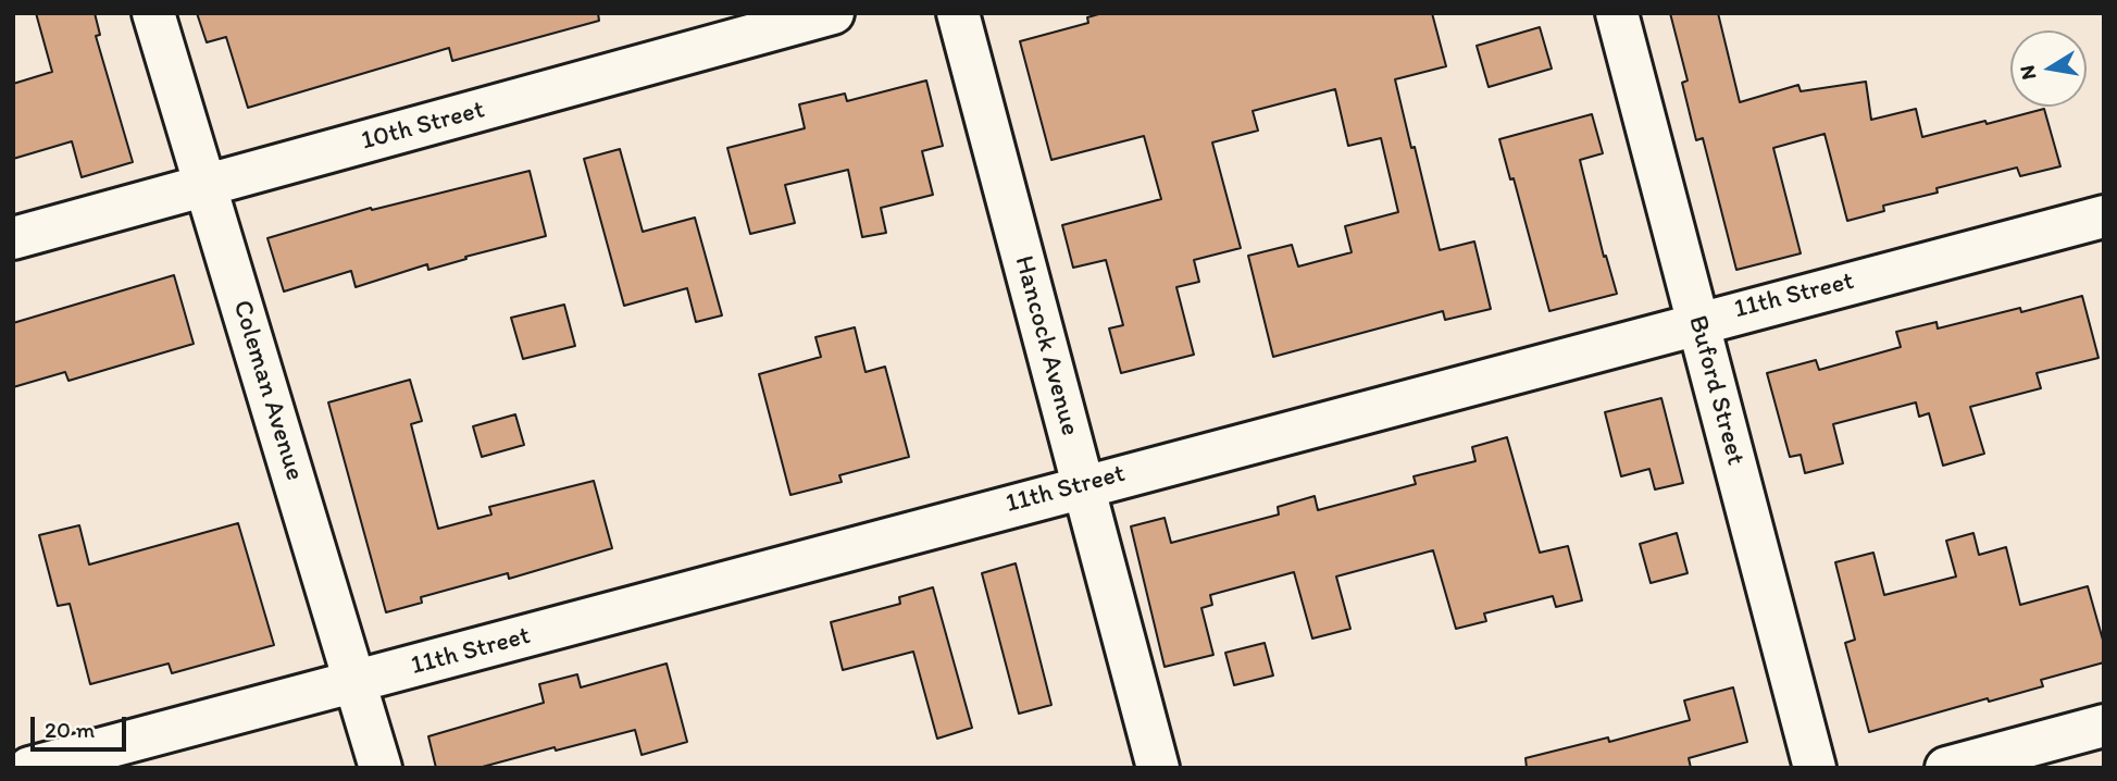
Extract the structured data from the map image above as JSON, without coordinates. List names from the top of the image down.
{
  "streets": {
    "street": [
      "10th Street",
      "11th Street",
      "Hancock Avenue",
      "Coleman Avenue",
      "Buford Street"
    ]
  },
  "crossings": [
    ["10th Street", "Coleman Avenue"],
    ["11th Street", "Hancock Avenue"],
    ["11th Street", "Coleman Avenue"],
    ["11th Street", "Buford Street"]
  ],
  "scale_bar": "20 m",
  "north": "left"
}
